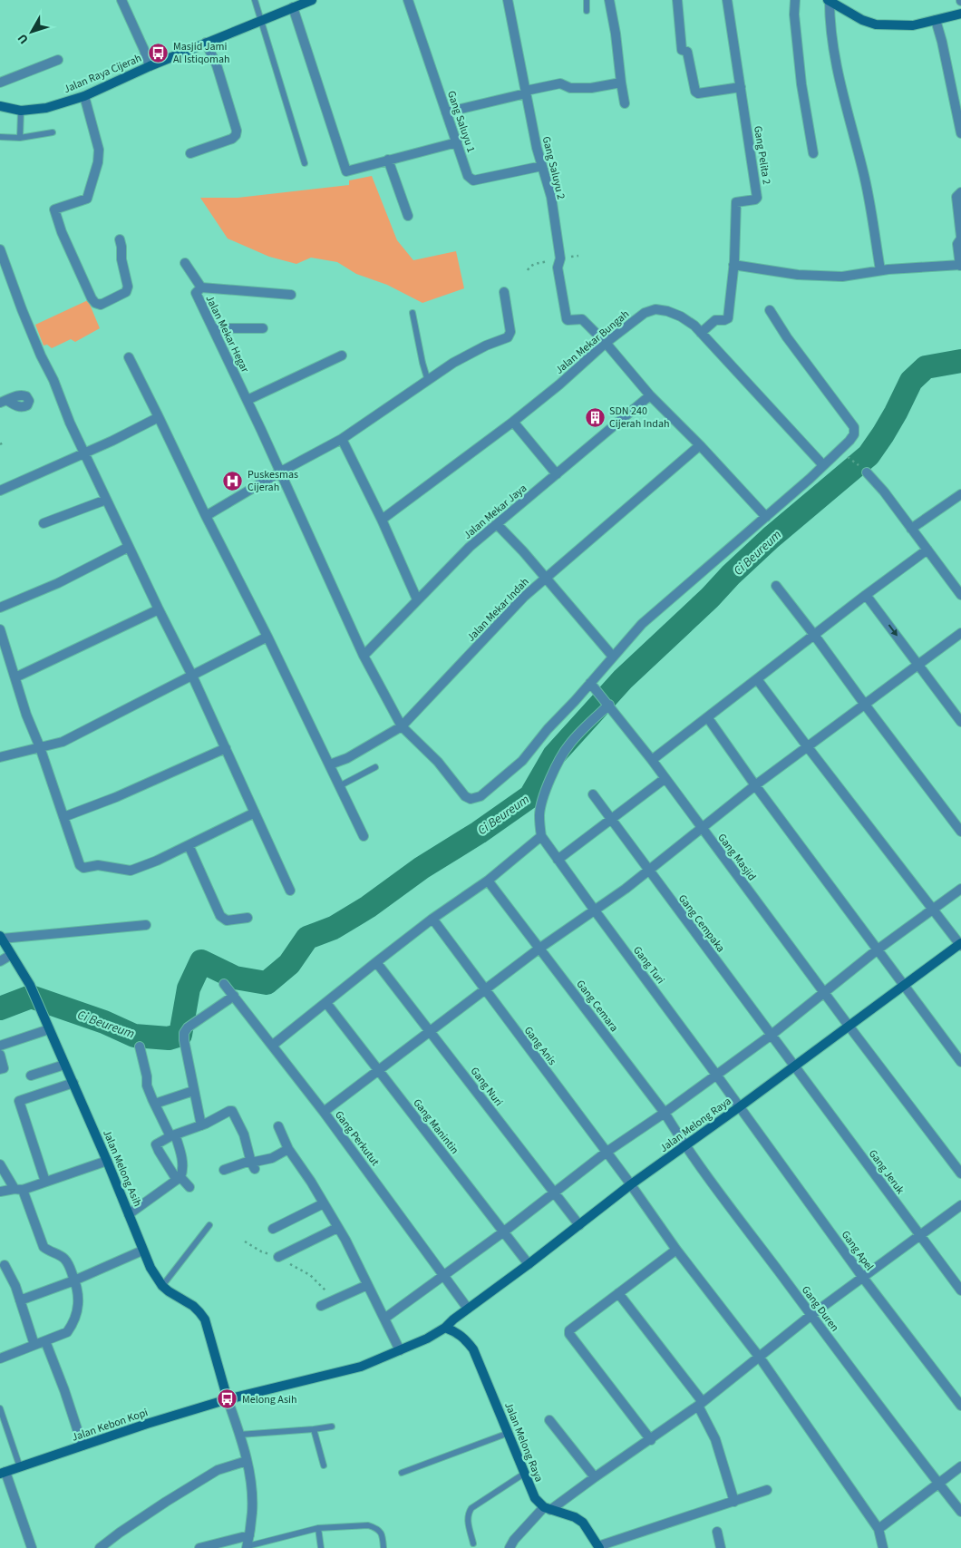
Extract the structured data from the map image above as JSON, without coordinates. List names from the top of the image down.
{
  "streets": {
    "main road": [
      "Jalan Raya Cijerah",
      "Jalan Melong Raya",
      "Jalan Melong Asih",
      "Jalan Kebon Kopi"
    ],
    "street": [
      "Gang Saluyu 1",
      "Gang Pelita 2",
      "Gang Saluyu 2",
      "Jalan Mekar Hegar",
      "Jalan Mekar Bungah",
      "Jalan Mekar Jaya",
      "Jalan Mekar Indah",
      "Gang Masjid",
      "Gang Cempaka",
      "Gang Turi",
      "Gang Cemara",
      "Gang Anis",
      "Gang Nuri",
      "Gang Manintin",
      "Gang Perkutut",
      "Gang Jeruk",
      "Gang Apel",
      "Gang Duren"
    ]
  },
  "crossings": [
    ["Gang Saluyu 1", "Gang Saluyu 2"],
    ["Gang Pelita 2", "Jalan Mekar Bungah"],
    ["Gang Saluyu 2", "Jalan Mekar Bungah"],
    ["Jalan Mekar Hegar", "Jalan Mekar Jaya"],
    ["Jalan Mekar Hegar", "Jalan Mekar Indah"],
    ["Jalan Mekar Hegar", "Gang Masjid"],
    ["Gang Masjid", "Jalan Melong Raya"],
    ["Gang Cempaka", "Jalan Melong Raya"],
    ["Gang Cempaka", "Gang Jeruk"],
    ["Gang Turi", "Jalan Melong Raya"],
    ["Gang Turi", "Gang Apel"],
    ["Gang Cemara", "Jalan Melong Raya"],
    ["Gang Cemara", "Gang Duren"],
    ["Gang Anis", "Jalan Melong Raya"],
    ["Gang Nuri", "Jalan Melong Raya"],
    ["Jalan Melong Raya", "Gang Manintin"],
    ["Jalan Melong Raya", "Gang Perkutut"],
    ["Jalan Melong Raya", "Jalan Melong Asih"],
    ["Jalan Melong Raya", "Gang Jeruk"],
    ["Jalan Melong Raya", "Gang Apel"],
    ["Jalan Melong Raya", "Gang Duren"],
    ["Jalan Melong Raya", "Jalan Kebon Kopi"],
    ["Jalan Melong Asih", "Jalan Kebon Kopi"]
  ],
  "water": ["Ci Beureum"],
  "places": {
    "bus stop": ["Masjid Jami Al Istiqomah", "Melong Asih"],
    "building": ["SDN 240 Cijerah Indah"],
    "hospital": ["Puskesmas Cijerah"]
  },
  "north": "bottom left"
}
